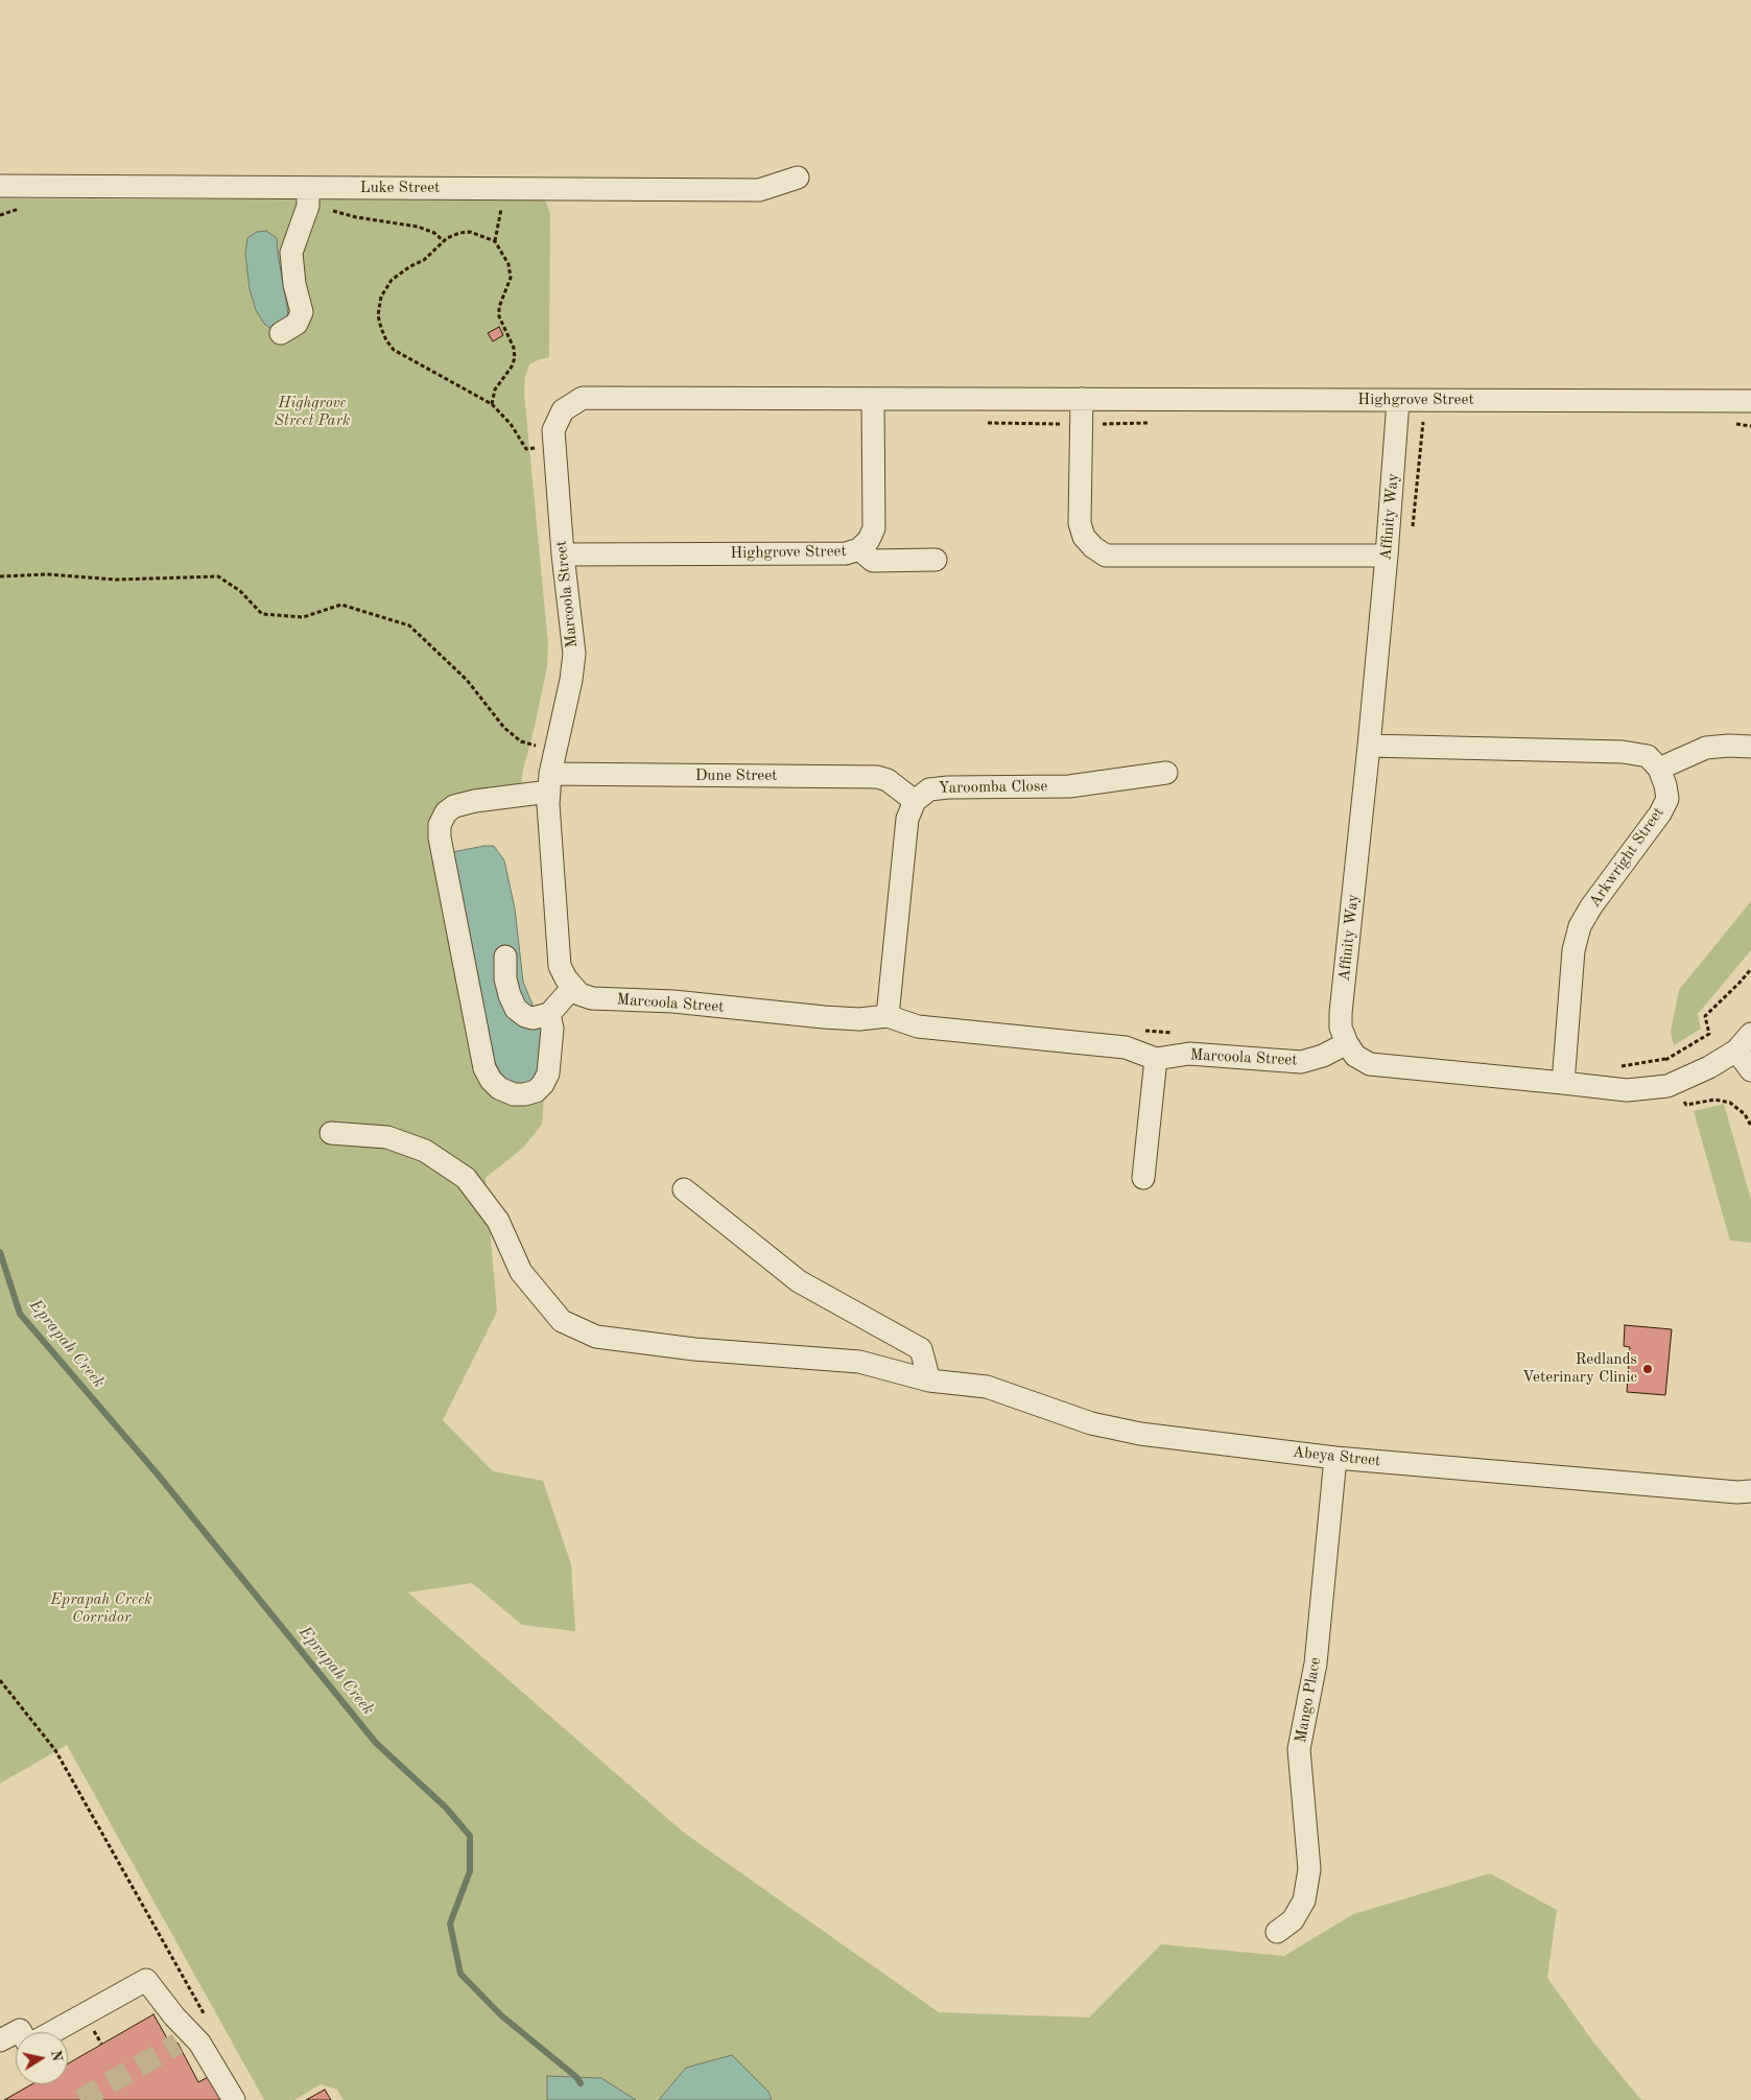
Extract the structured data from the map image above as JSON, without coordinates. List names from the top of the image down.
{
  "streets": {
    "street": [
      "Luke Street",
      "Highgrove Street",
      "Affinity Way",
      "Marcoola Street",
      "Dune Street",
      "Yaroomba Close",
      "Arkwright Street",
      "Abeya Street",
      "Mango Place"
    ]
  },
  "crossings": [
    ["Highgrove Street", "Affinity Way"],
    ["Highgrove Street", "Marcoola Street"],
    ["Affinity Way", "Marcoola Street"],
    ["Marcoola Street", "Dune Street"],
    ["Dune Street", "Yaroomba Close"],
    ["Abeya Street", "Mango Place"]
  ],
  "water": ["Eprapah Creek"],
  "parks": ["Highgrove Street Park", "Eprapah Creek Corridor"],
  "places": ["Redlands Veterinary Clinic"],
  "north": "right"
}
